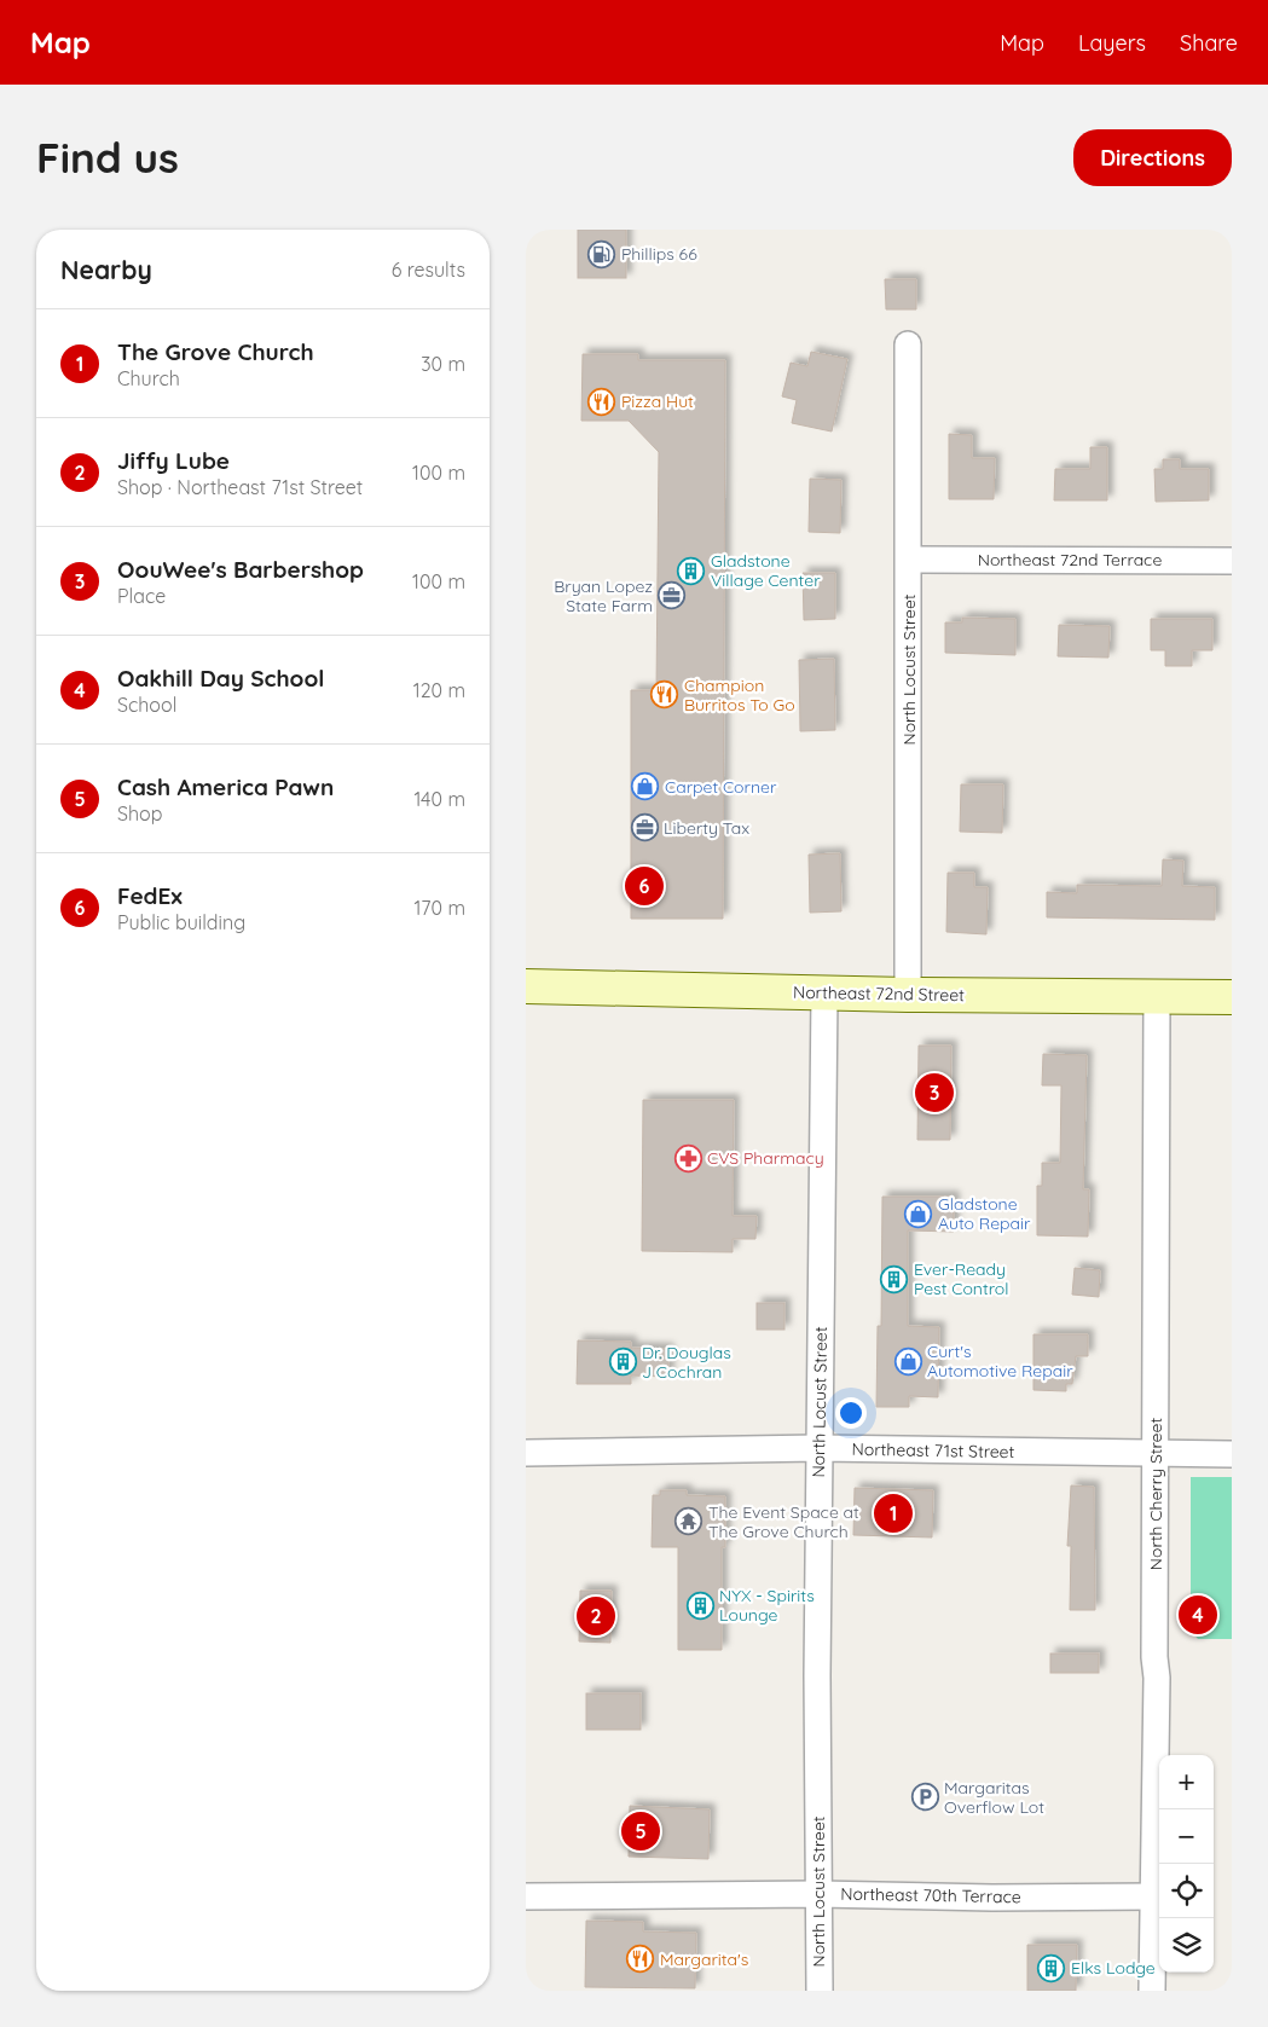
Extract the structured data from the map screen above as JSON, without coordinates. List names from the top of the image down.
{
  "streets": {
    "main road": ["Northeast 72nd Street"],
    "street": [
      "Northeast 72nd Terrace",
      "North Locust Street",
      "Northeast 71st Street",
      "North Cherry Street",
      "Northeast 70th Terrace"
    ]
  },
  "crossings": [
    ["Northeast 72nd Terrace", "North Locust Street"],
    ["North Locust Street", "Northeast 72nd Street"],
    ["North Locust Street", "Northeast 71st Street"],
    ["North Locust Street", "Northeast 70th Terrace"],
    ["Northeast 72nd Street", "North Cherry Street"],
    ["Northeast 71st Street", "North Cherry Street"],
    ["North Cherry Street", "Northeast 70th Terrace"]
  ],
  "places": {
    "fuel station": ["Phillips 66"],
    "restaurant": ["Pizza Hut", "Champion Burritos To Go", "Margarita's"],
    "building": [
      "Gladstone Village Center",
      "Ever-Ready Pest Control",
      "Dr. Douglas J Cochran",
      "NYX - Spirits Lounge",
      "Elks Lodge"
    ],
    "office": ["Bryan Lopez State Farm", "Liberty Tax"],
    "shop": ["Carpet Corner", "Gladstone Auto Repair", "Curt's Automotive Repair"],
    "pharmacy": ["CVS Pharmacy"],
    "temple": ["The Event Space at The Grove Church"],
    "parking": ["Margaritas Overflow Lot"]
  },
  "page": {
    "header": "Map",
    "nav": ["Map", "Layers", "Share"],
    "buttons": "Directions",
    "title": "Find us",
    "heading": ["Nearby", "6 results"],
    "list": [
      {
        "mark": "1",
        "name": "The Grove Church",
        "note": "Church",
        "value": "30 m"
      },
      {
        "mark": "2",
        "name": "Jiffy Lube",
        "note": "Shop · Northeast 71st Street",
        "value": "100 m"
      },
      {
        "mark": "3",
        "name": "OouWee's Barbershop",
        "note": "Place",
        "value": "100 m"
      },
      {
        "mark": "4",
        "name": "Oakhill Day School",
        "note": "School",
        "value": "120 m"
      },
      {
        "mark": "5",
        "name": "Cash America Pawn",
        "note": "Shop",
        "value": "140 m"
      },
      {
        "mark": "6",
        "name": "FedEx",
        "note": "Public building",
        "value": "170 m"
      }
    ],
    "pins": [
      "6",
      "3",
      "1",
      "4",
      "2",
      "5"
    ],
    "map_buttons": ["+", "−"]
  }
}
